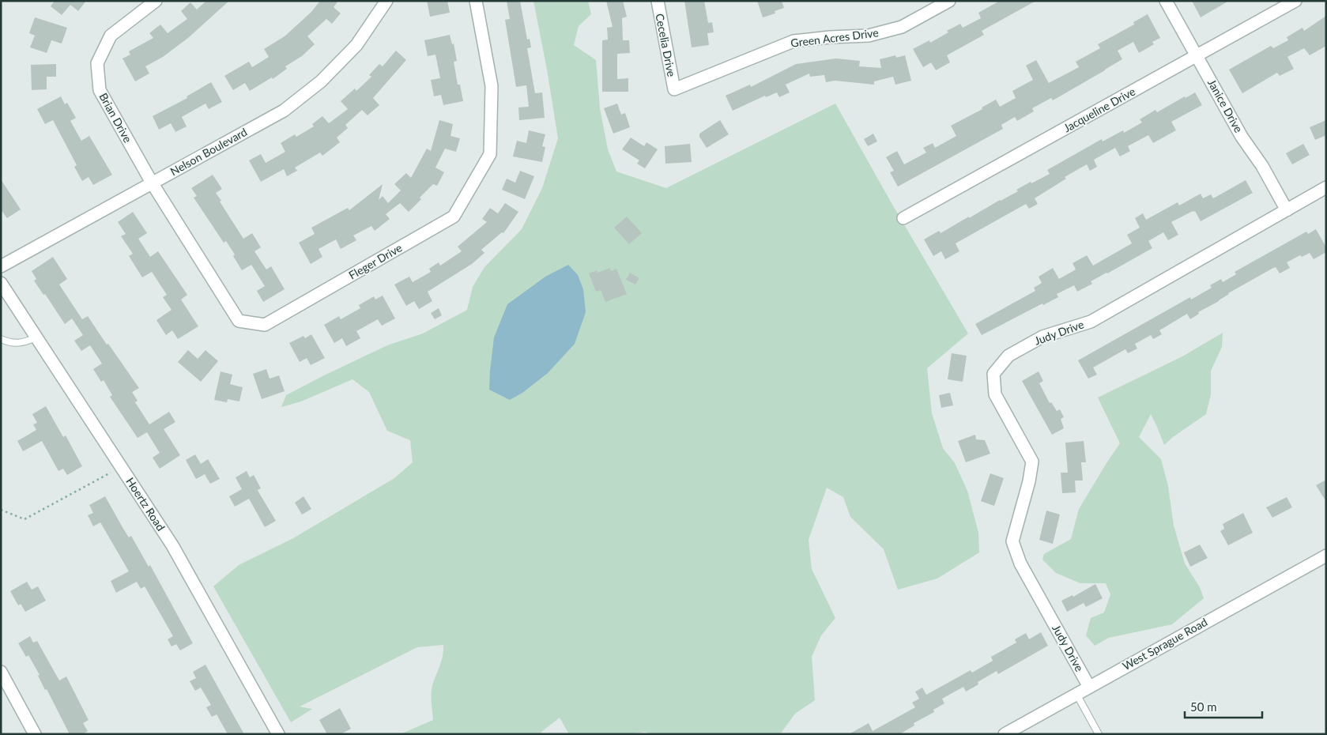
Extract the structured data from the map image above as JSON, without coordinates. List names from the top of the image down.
{
  "streets": {
    "street": [
      "Green Acres Drive",
      "Cecelia Drive",
      "Janice Drive",
      "Jacqueline Drive",
      "Brian Drive",
      "Nelson Boulevard",
      "Fleger Drive",
      "Judy Drive",
      "Hoertz Road",
      "West Sprague Road"
    ]
  },
  "crossings": [
    ["Green Acres Drive", "Cecelia Drive"],
    ["Janice Drive", "Jacqueline Drive"],
    ["Janice Drive", "Judy Drive"],
    ["Brian Drive", "Nelson Boulevard"],
    ["Brian Drive", "Fleger Drive"],
    ["Nelson Boulevard", "Fleger Drive"],
    ["Judy Drive", "West Sprague Road"]
  ],
  "scale_bar": "50 m"
}
